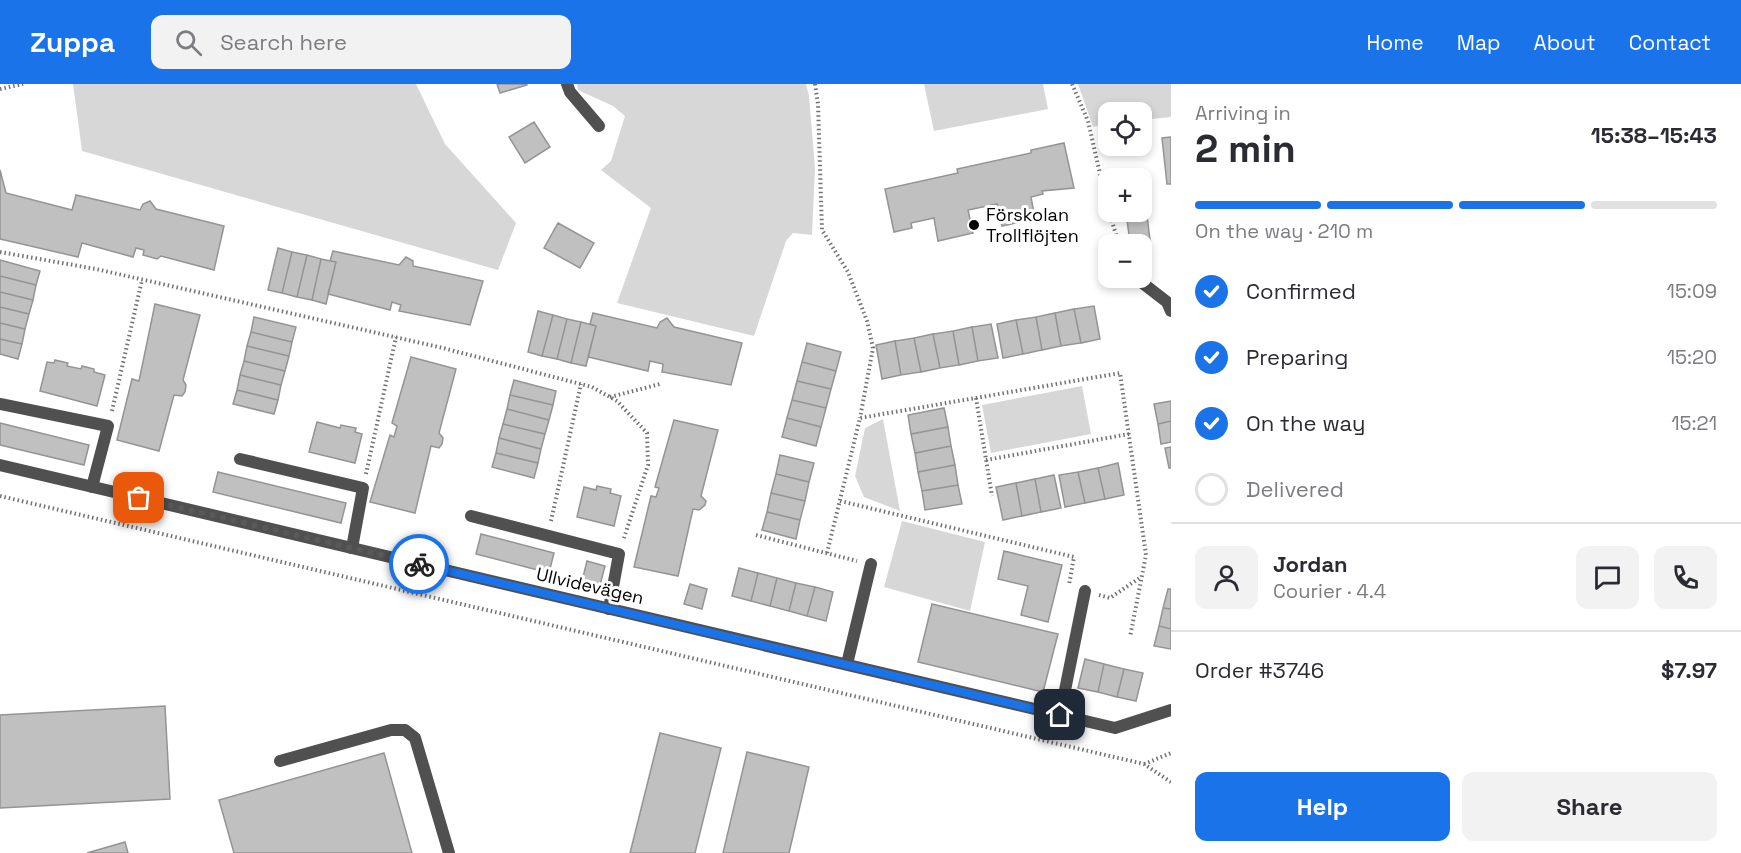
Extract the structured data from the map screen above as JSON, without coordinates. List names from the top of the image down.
{
  "streets": {
    "street": ["Ullvidevägen"]
  },
  "places": ["Förskolan Trollflöjten"],
  "page": {
    "header": "Zuppa",
    "search": "Search here",
    "nav": [
      "Home",
      "Map",
      "About",
      "Contact"
    ],
    "heading": ["2 min", "Arriving in", "15:38–15:43"],
    "panel": [
      "Jordan",
      "Courier · 4.4",
      "Order #3746",
      "$7.97"
    ],
    "map_buttons": ["+", "−"],
    "bar": "On the way · 210 m",
    "list": [
      ["Confirmed", "15:09"],
      ["Preparing", "15:20"],
      ["On the way", "15:21"],
      "Delivered"
    ],
    "buttons": ["Help", "Share"]
  }
}
